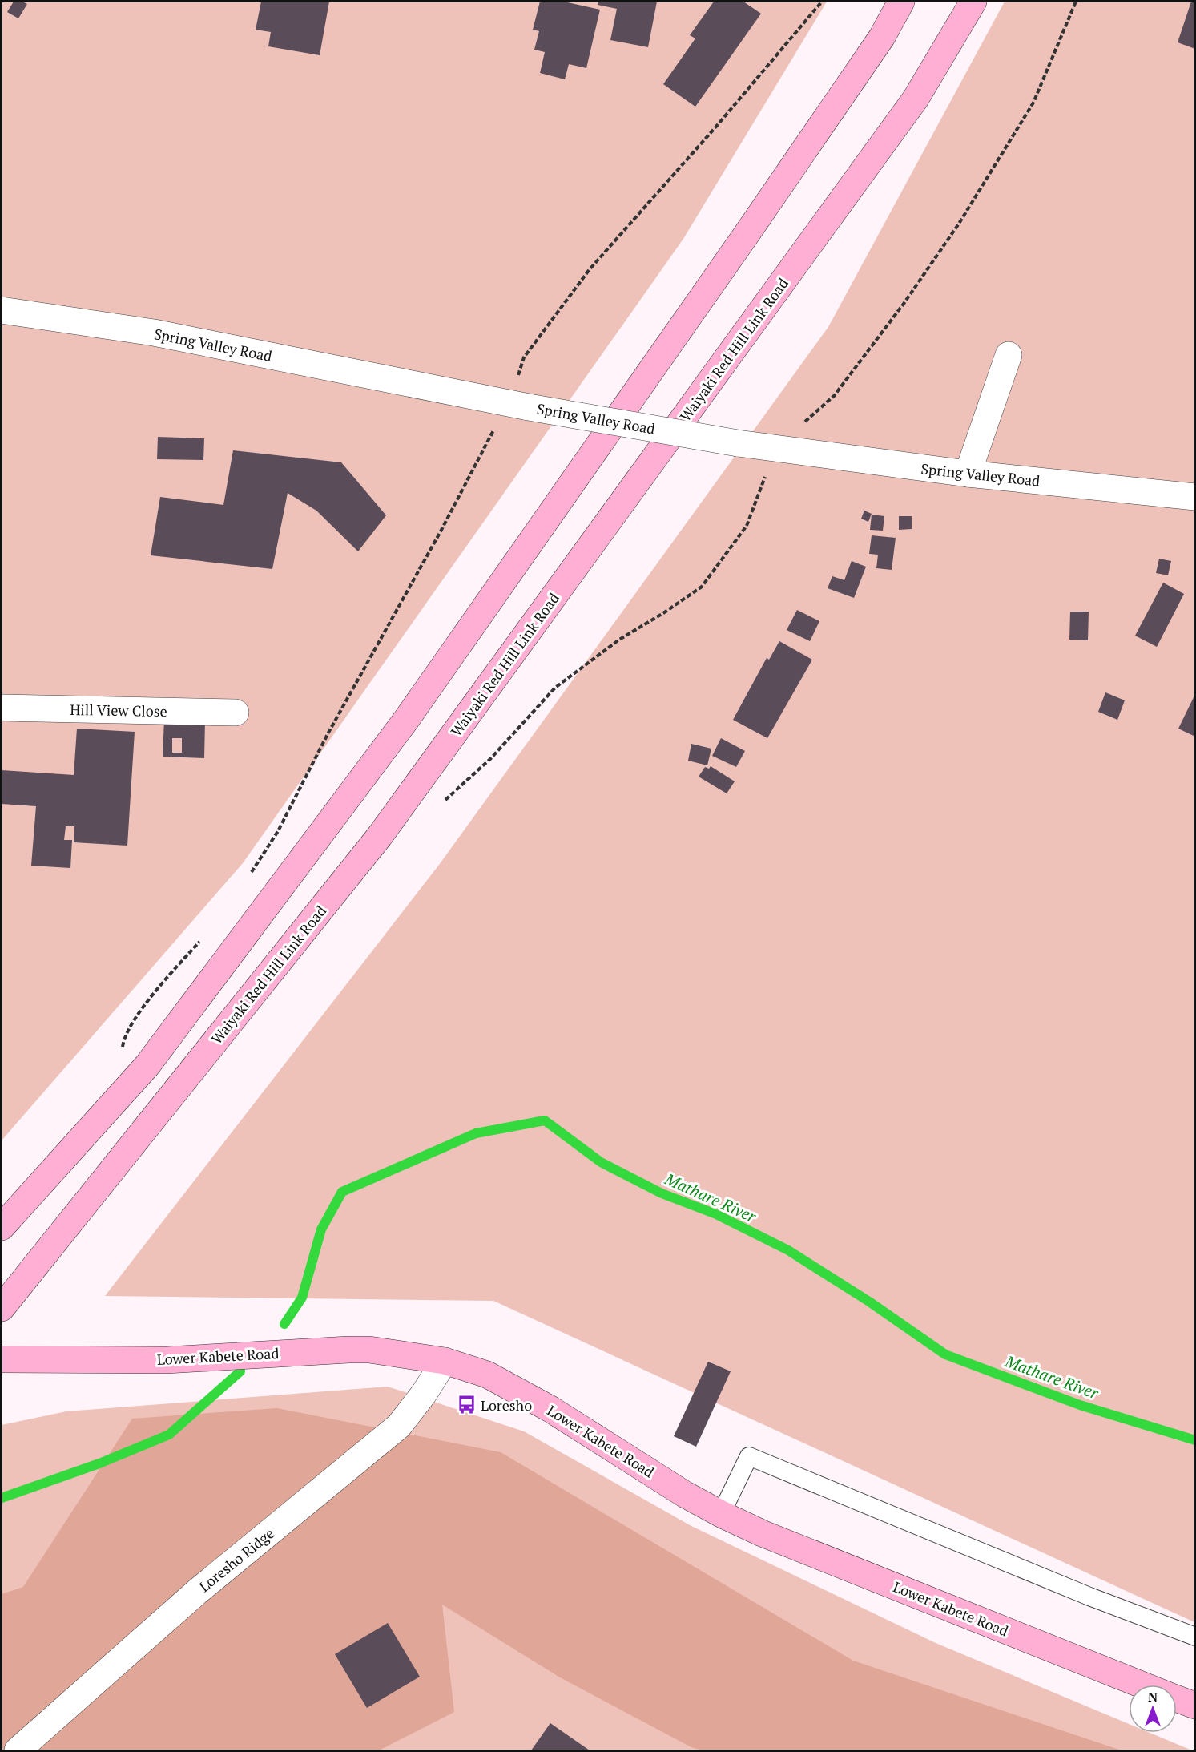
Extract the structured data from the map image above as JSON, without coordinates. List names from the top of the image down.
{
  "streets": {
    "main road": ["Waiyaki Red Hill Link Road", "Lower Kabete Road"],
    "street": ["Spring Valley Road", "Hill View Close", "Loresho Ridge"]
  },
  "crossings": [
    ["Lower Kabete Road", "Loresho Ridge"]
  ],
  "water": ["Mathare River"],
  "places": {
    "bus stop": ["Loresho"]
  },
  "north": "top"
}
